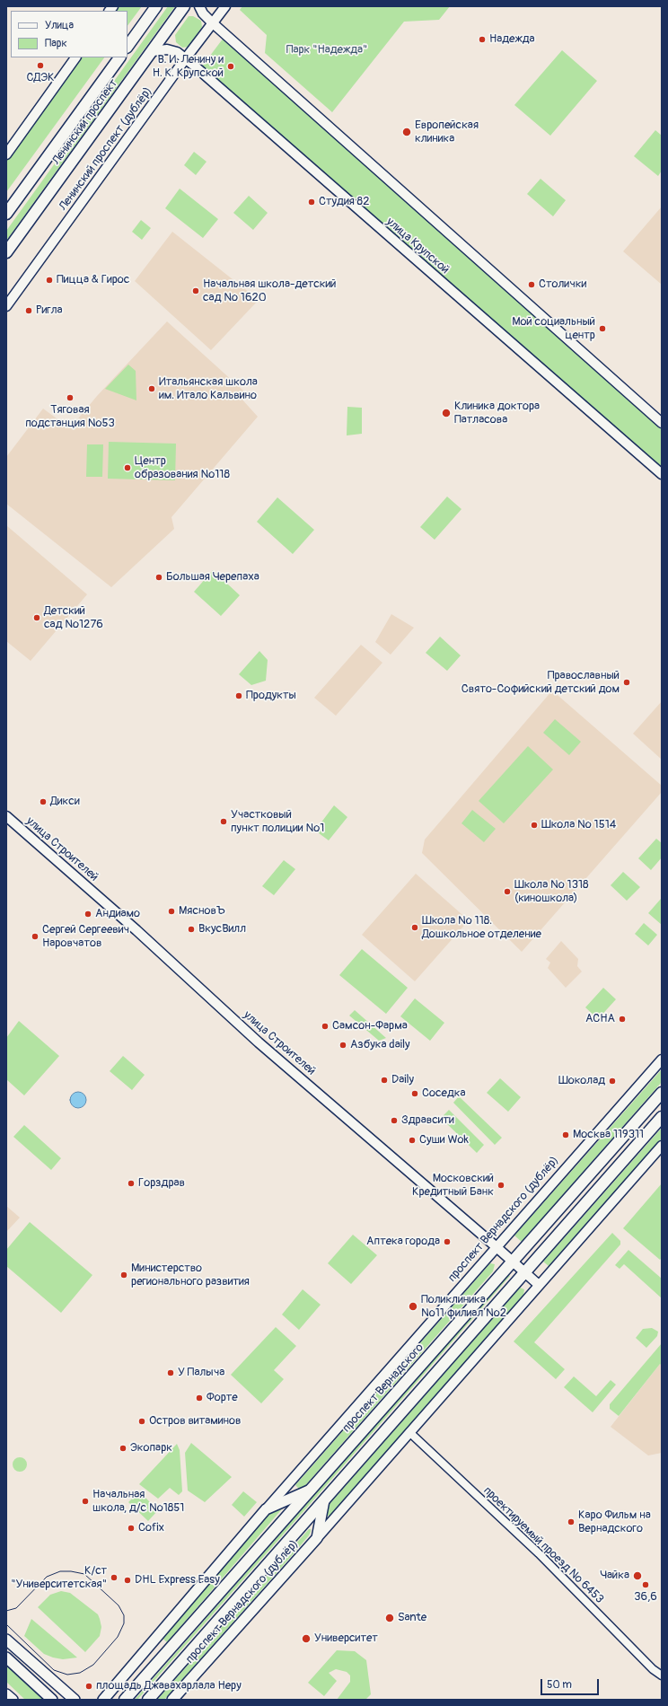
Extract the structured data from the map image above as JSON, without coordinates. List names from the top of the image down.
{
  "streets": {
    "main road": ["Ленинский проспект", "проспект Вернадского (дублёр)", "проспект Вернадского"],
    "street": [
      "Ленинский проспект (дублёр)",
      "улица Крупской",
      "улица Строителей",
      "проектируемый проезд № 6453"
    ]
  },
  "crossings": [
    ["Ленинский проспект", "улица Крупской"],
    ["Ленинский проспект (дублёр)", "улица Крупской"],
    ["улица Строителей", "проспект Вернадского (дублёр)"],
    ["улица Строителей", "проспект Вернадского"],
    ["проспект Вернадского (дублёр)", "проспект Вернадского"],
    ["проспект Вернадского (дублёр)", "проектируемый проезд № 6453"]
  ],
  "parks": ["Парк \"Надежда\""],
  "places": [
    "Надежда",
    "СДЭК",
    "В. И. Ленину и Н. К. Крупской",
    "Европейская клиника",
    "Студия 82",
    "Пицца & Гирос",
    "Столички",
    "Начальная школа-детский сад № 1620",
    "Ригла",
    "Мой социальный центр",
    "Итальянская школа им. Итало Кальвино",
    "Тяговая подстанция №53",
    "Клиника доктора Патласова",
    "Центр образования №118",
    "Большая Черепаха",
    "Детский сад №1276",
    "Православный Свято-Софийский детский дом",
    "Продукты",
    "Дикси",
    "Участковый пункт полиции №1",
    "Школа № 1514",
    "Школа № 1318 (киношкола)",
    "МясновЪ",
    "Андиамо",
    "Школа № 118. Дошкольное отделение",
    "ВкусВилл",
    "Сергей Сергеевич Наровчатов",
    "ACHA",
    "Самсон-Фарма",
    "Азбука daily",
    "Daily",
    "Шоколад",
    "Соседка",
    "Здравсити",
    "Москва 119311",
    "Суши Wok",
    "Горздрав",
    "Московский Кредитный Банк",
    "Аптека города",
    "Министерство регионального развития",
    "Поликлиника №11 филиал №2",
    "У Палыча",
    "Форте",
    "Остров витаминов",
    "Экопарк",
    "Начальная школа, д/с №1851",
    "Каро Фильм на Вернадского",
    "Cofix",
    "Чайка",
    "К/ст \"Университетская\"",
    "DHL Express Easy",
    "36,6",
    "Sante",
    "Университет",
    "площадь Джавахарлала Неру"
  ],
  "legend": ["Улица", "Парк"],
  "scale_bar": "50 m"
}
